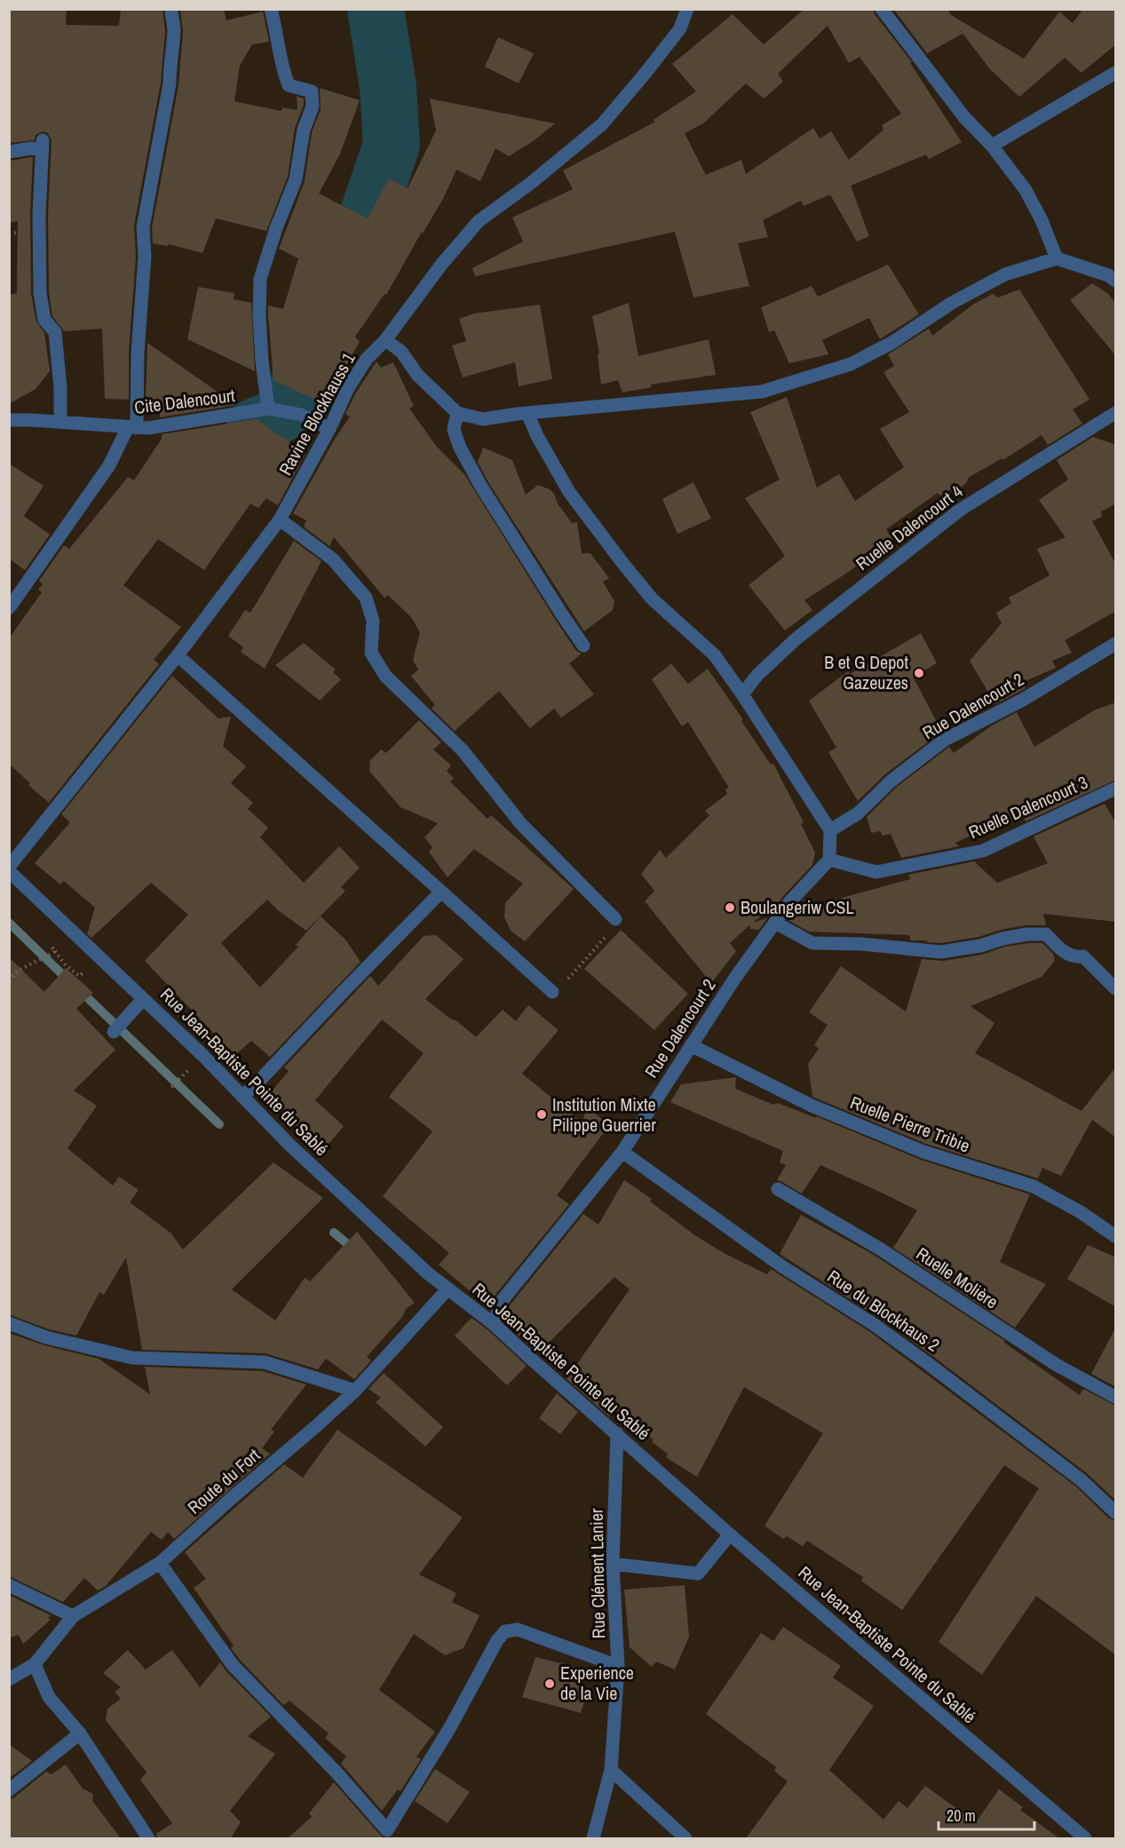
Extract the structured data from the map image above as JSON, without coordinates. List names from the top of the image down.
{
  "streets": {
    "street": [
      "Cite Dalencourt",
      "Ravine Blockhauss 1",
      "Ruelle Dalencourt 4",
      "Rue Dalencourt 2",
      "Ruelle Dalencourt 3",
      "Rue Jean-Baptiste Pointe du Sablé",
      "Ruelle Pierre Tribie",
      "Ruelle Molière",
      "Rue du Blockhaus 2",
      "Route du Fort",
      "Rue Clément Lanier"
    ]
  },
  "crossings": [
    ["Cite Dalencourt", "Ravine Blockhauss 1"],
    ["Rue Dalencourt 2", "Ruelle Dalencourt 3"],
    ["Rue Dalencourt 2", "Rue Jean-Baptiste Pointe du Sablé"],
    ["Rue Dalencourt 2", "Ruelle Pierre Tribie"],
    ["Rue Dalencourt 2", "Rue du Blockhaus 2"],
    ["Rue Jean-Baptiste Pointe du Sablé", "Route du Fort"],
    ["Rue Jean-Baptiste Pointe du Sablé", "Rue Clément Lanier"]
  ],
  "places": [
    "B et G Depot Gazeuzes",
    "Boulangeriw CSL",
    "Institution Mixte Pilippe Guerrier",
    "Experience de la Vie"
  ],
  "scale_bar": "20 m"
}
